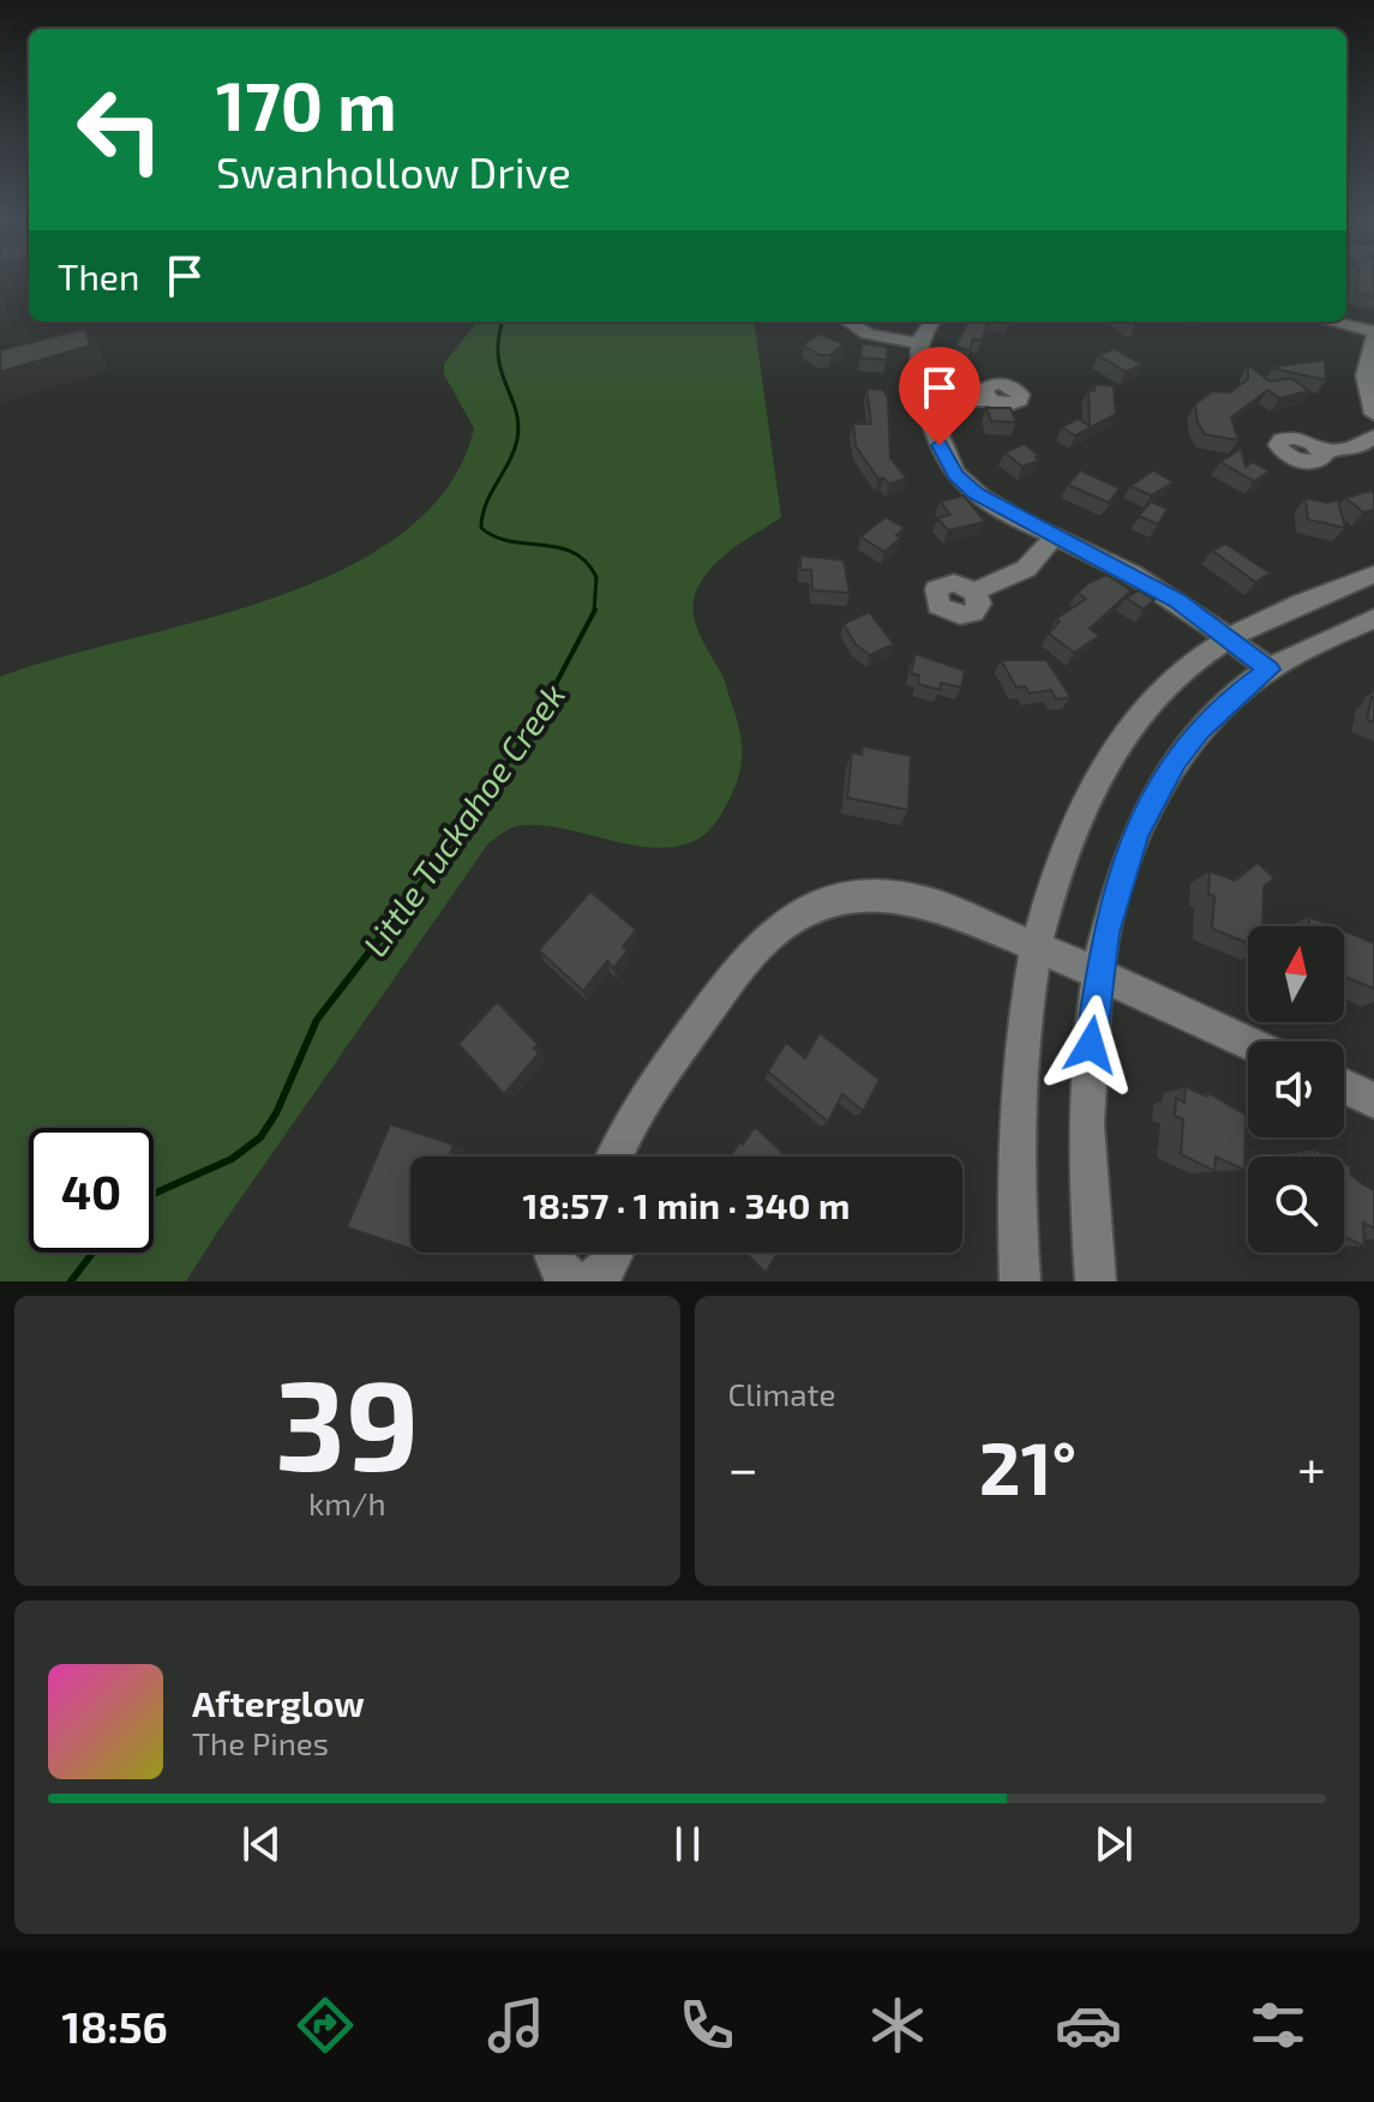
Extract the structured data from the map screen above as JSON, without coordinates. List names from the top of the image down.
{
  "water": ["Little Tuckahoe Creek"],
  "north": "top",
  "page": {
    "turn": ["170 m", "Swanhollow Drive"],
    "then": "Then",
    "limit": "40",
    "trip": "18:57 · 1 min · 340 m",
    "tile": [
      ["39", "km/h"],
      "Climate"
    ],
    "heat": ["−", "21°", "+"],
    "song": ["Afterglow", "The Pines"],
    "tabs": "18:56"
  }
}
